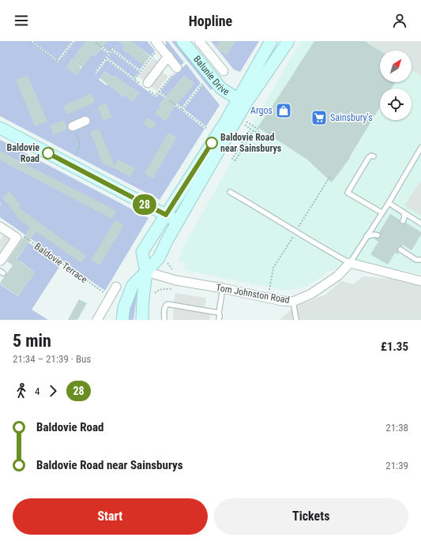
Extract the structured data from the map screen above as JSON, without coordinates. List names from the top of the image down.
{
  "streets": {
    "main road": ["Balunie Drive"],
    "street": ["Tom Johnston Road"],
    "path": ["Baldovie Terrace"]
  },
  "places": {
    "shop": ["Argos"],
    "supermarket": ["Sainsbury's"],
    "other": ["Baldovie Road near Sainsburys", "Baldovie Road"]
  },
  "lines": ["bus line 28"],
  "north": "top right",
  "page": {
    "header": "Hopline",
    "on_map": "28",
    "heading": ["5 min", "21:34 – 21:39 · Bus", "£1.35"],
    "legs": ["4", "28"],
    "list": [
      {
        "name": "Baldovie Road",
        "value": "21:38"
      },
      {
        "name": "Baldovie Road near Sainsburys",
        "value": "21:39"
      }
    ],
    "buttons": ["Start", "Tickets"]
  }
}
